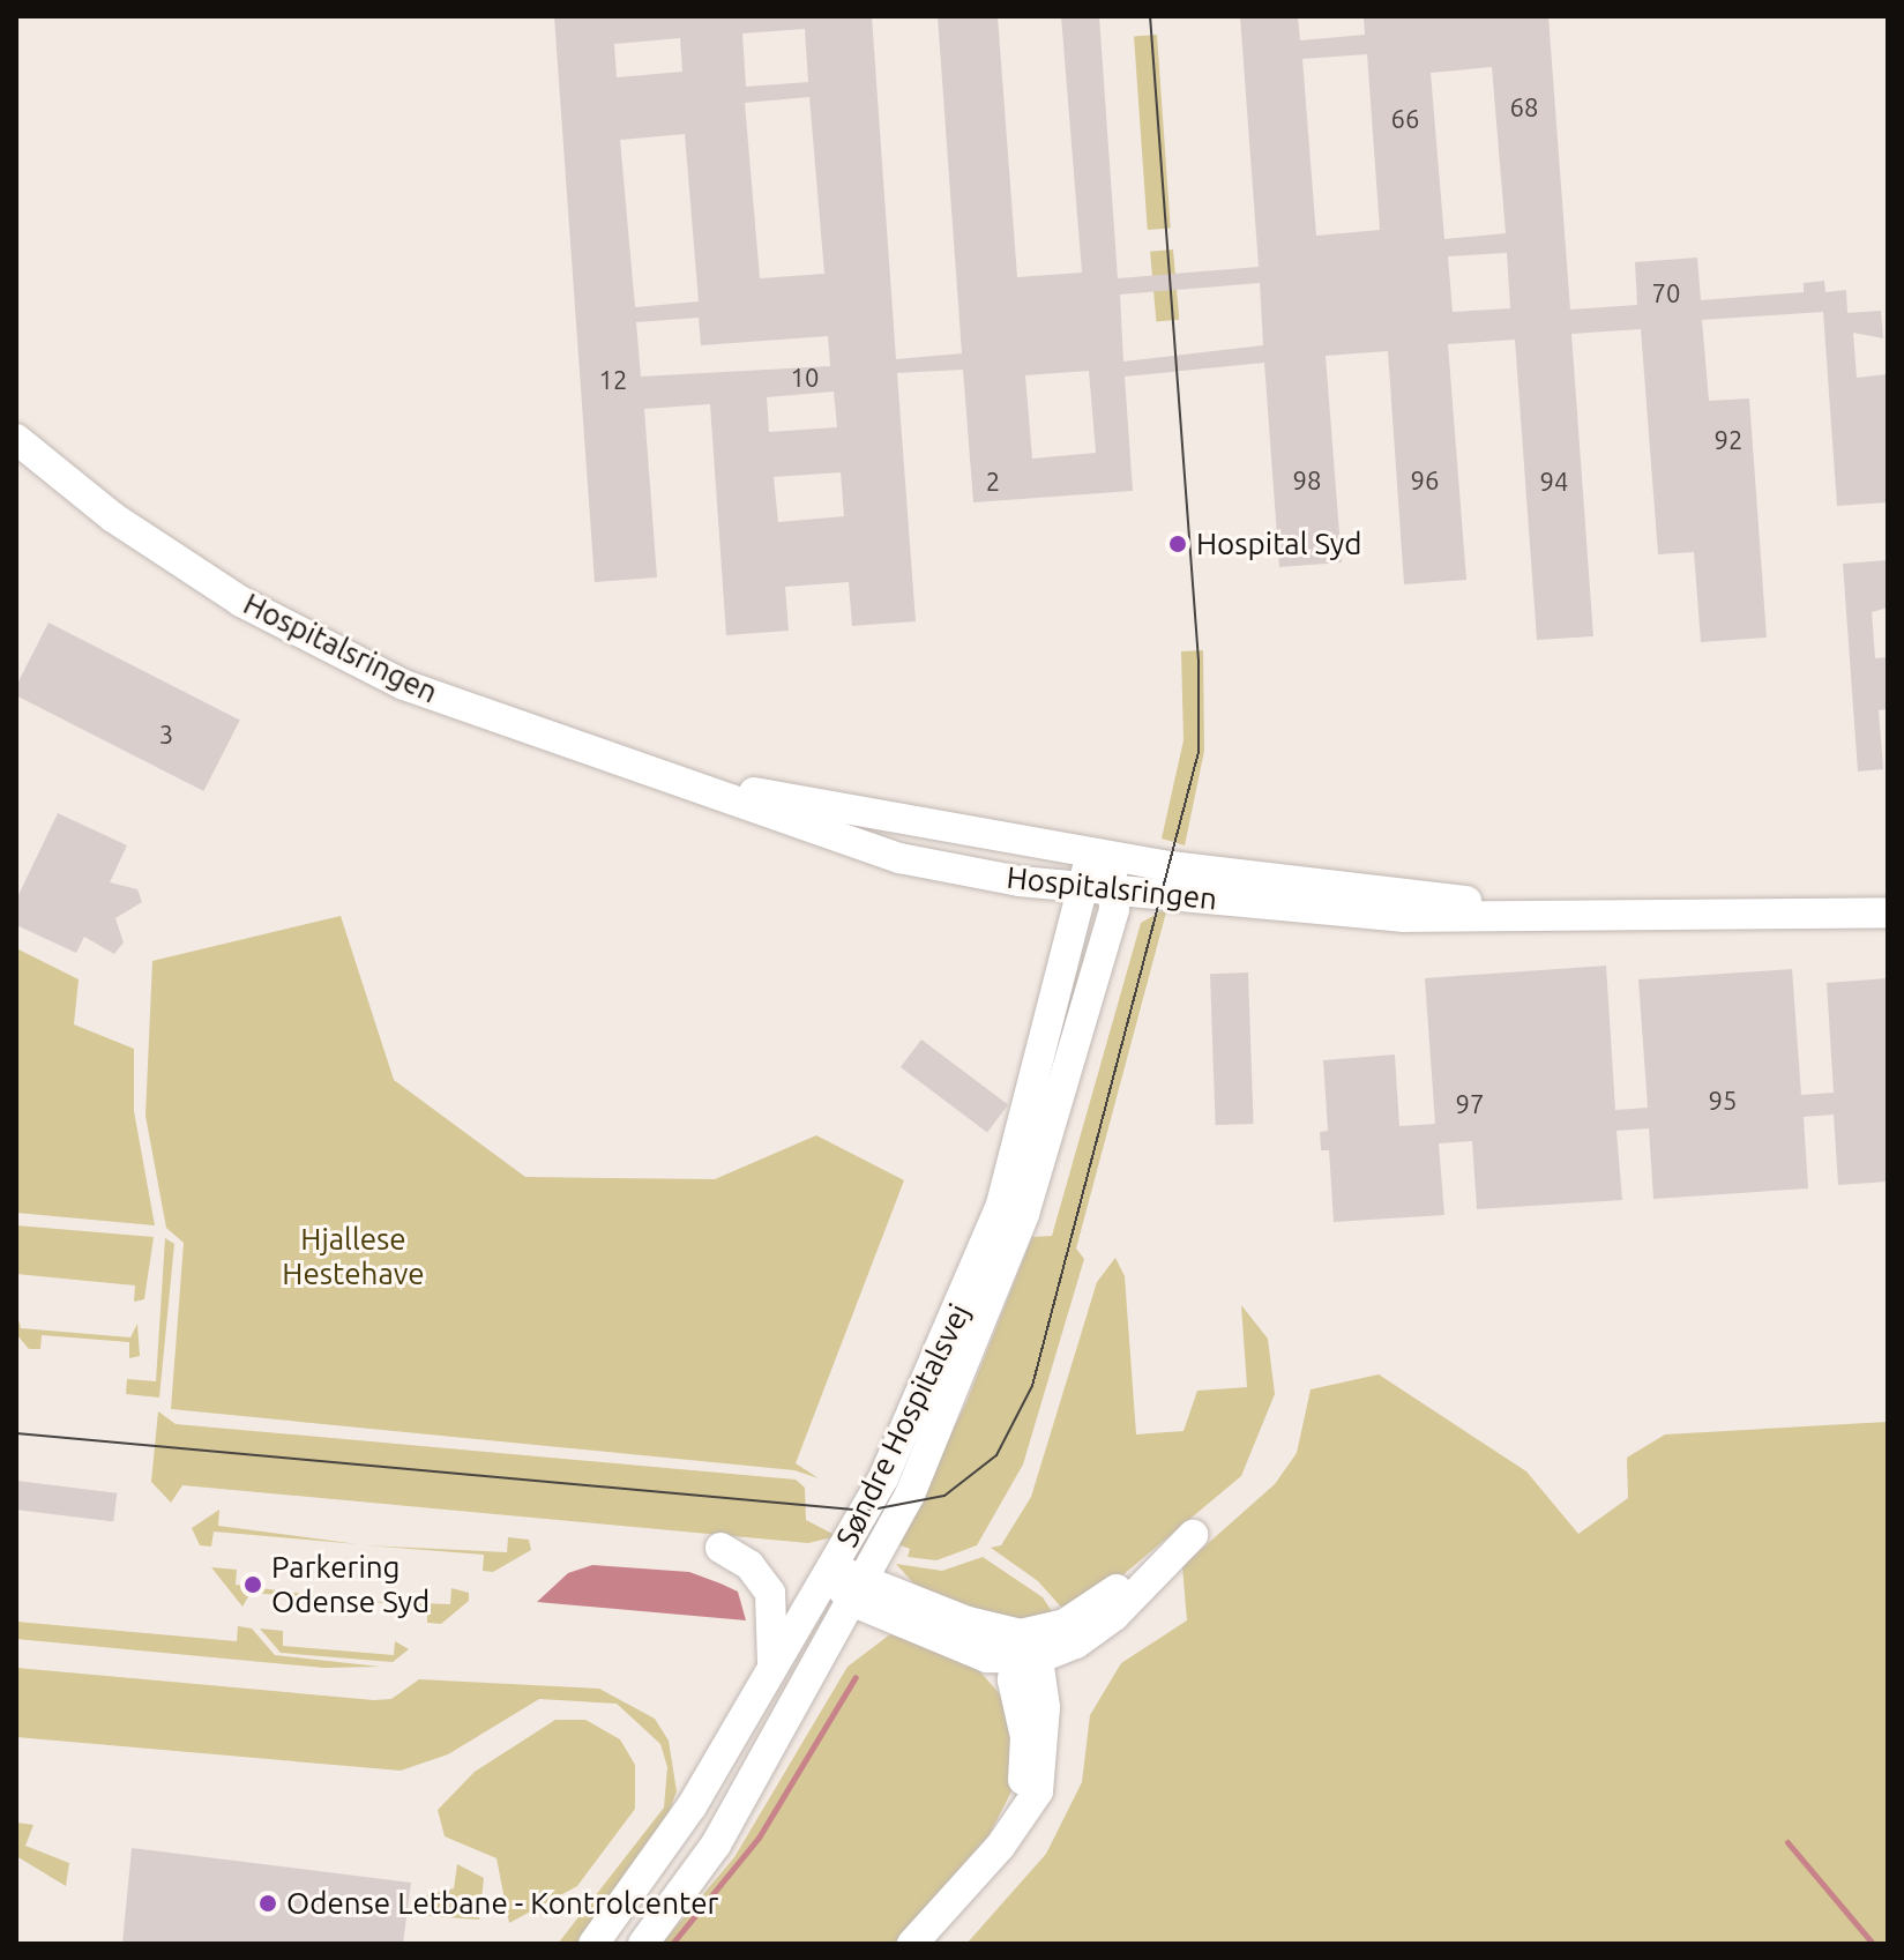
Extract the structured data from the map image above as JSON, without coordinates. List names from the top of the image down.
{
  "streets": {
    "street": ["Hospitalsringen", "Søndre Hospitalsvej"]
  },
  "crossings": [
    ["Hospitalsringen", "Søndre Hospitalsvej"]
  ],
  "parks": ["Hjallese Hestehave"],
  "places": ["Hospital Syd", "Parkering Odense Syd", "Odense Letbane - Kontrolcenter"],
  "house_numbers": [
    "68",
    "66",
    "70",
    "10",
    "12",
    "92",
    "98",
    "96",
    "2",
    "94",
    "3",
    "95",
    "97"
  ]
}
